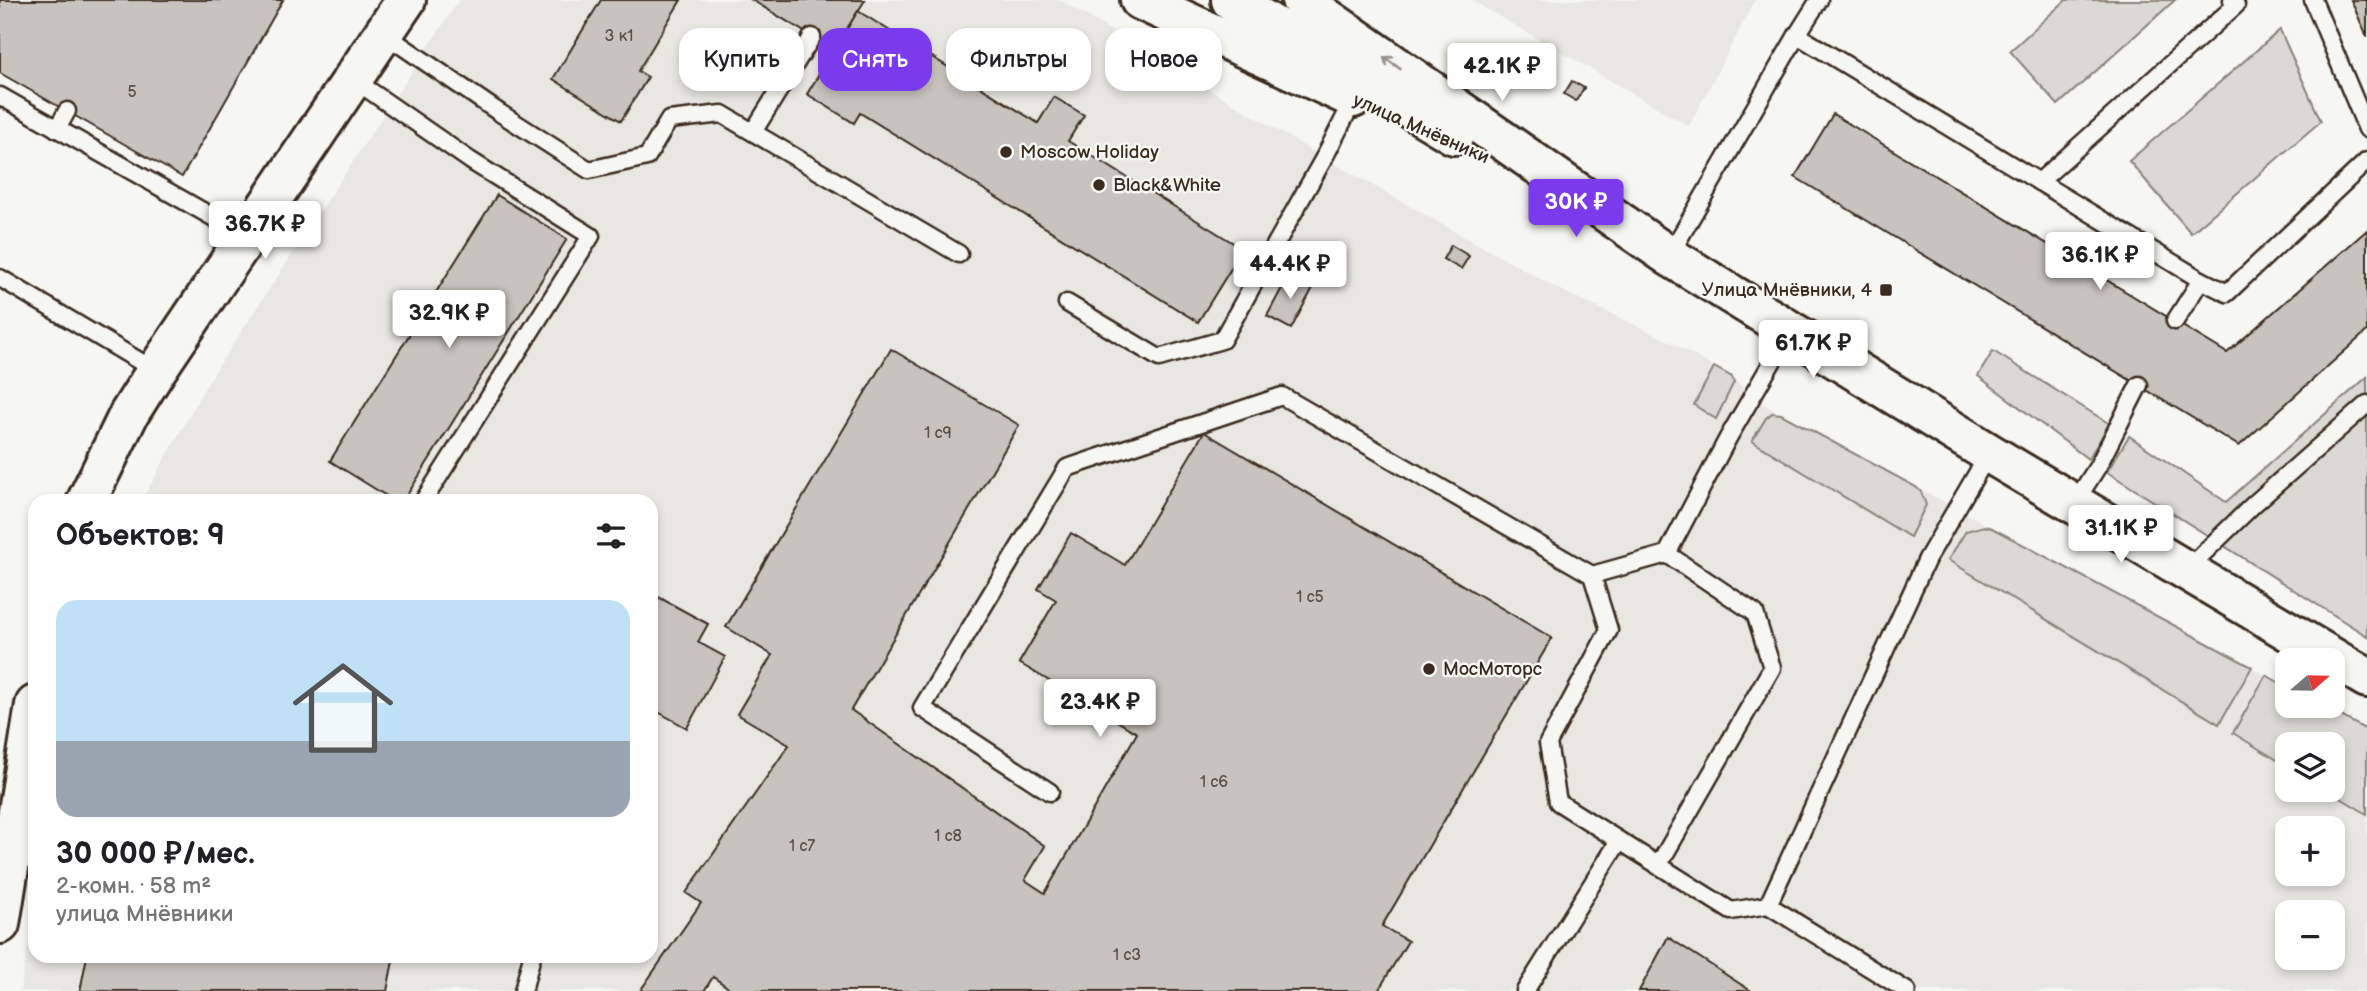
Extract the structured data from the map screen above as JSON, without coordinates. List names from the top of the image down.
{
  "streets": {
    "main road": ["улица Мнёвники"]
  },
  "places": {
    "other": ["Moscow Holiday", "Black&White", "МосМоторс"],
    "transit": ["Улица Мнёвники, 4"]
  },
  "house_numbers": [
    "3 к1",
    "5",
    "1 с9",
    "1 с5",
    "1 с6",
    "1 с8",
    "1 с7",
    "1 с3"
  ],
  "north": "right",
  "page": {
    "chip": [
      "Купить",
      "Снять",
      "Фильтры",
      "Новое"
    ],
    "price": [
      "42.1K ₽",
      "30K ₽",
      "36.7K ₽",
      "36.1K ₽",
      "44.4K ₽",
      "32.9K ₽",
      "61.7K ₽",
      "31.1K ₽",
      "23.4K ₽"
    ],
    "heading": "Объектов: 9",
    "list": [
      {
        "name": "30 000 ₽/мес.",
        "note": "2-комн. · 58 m² · улица Мнёвники"
      }
    ],
    "map_buttons": ["+", "−"]
  }
}
